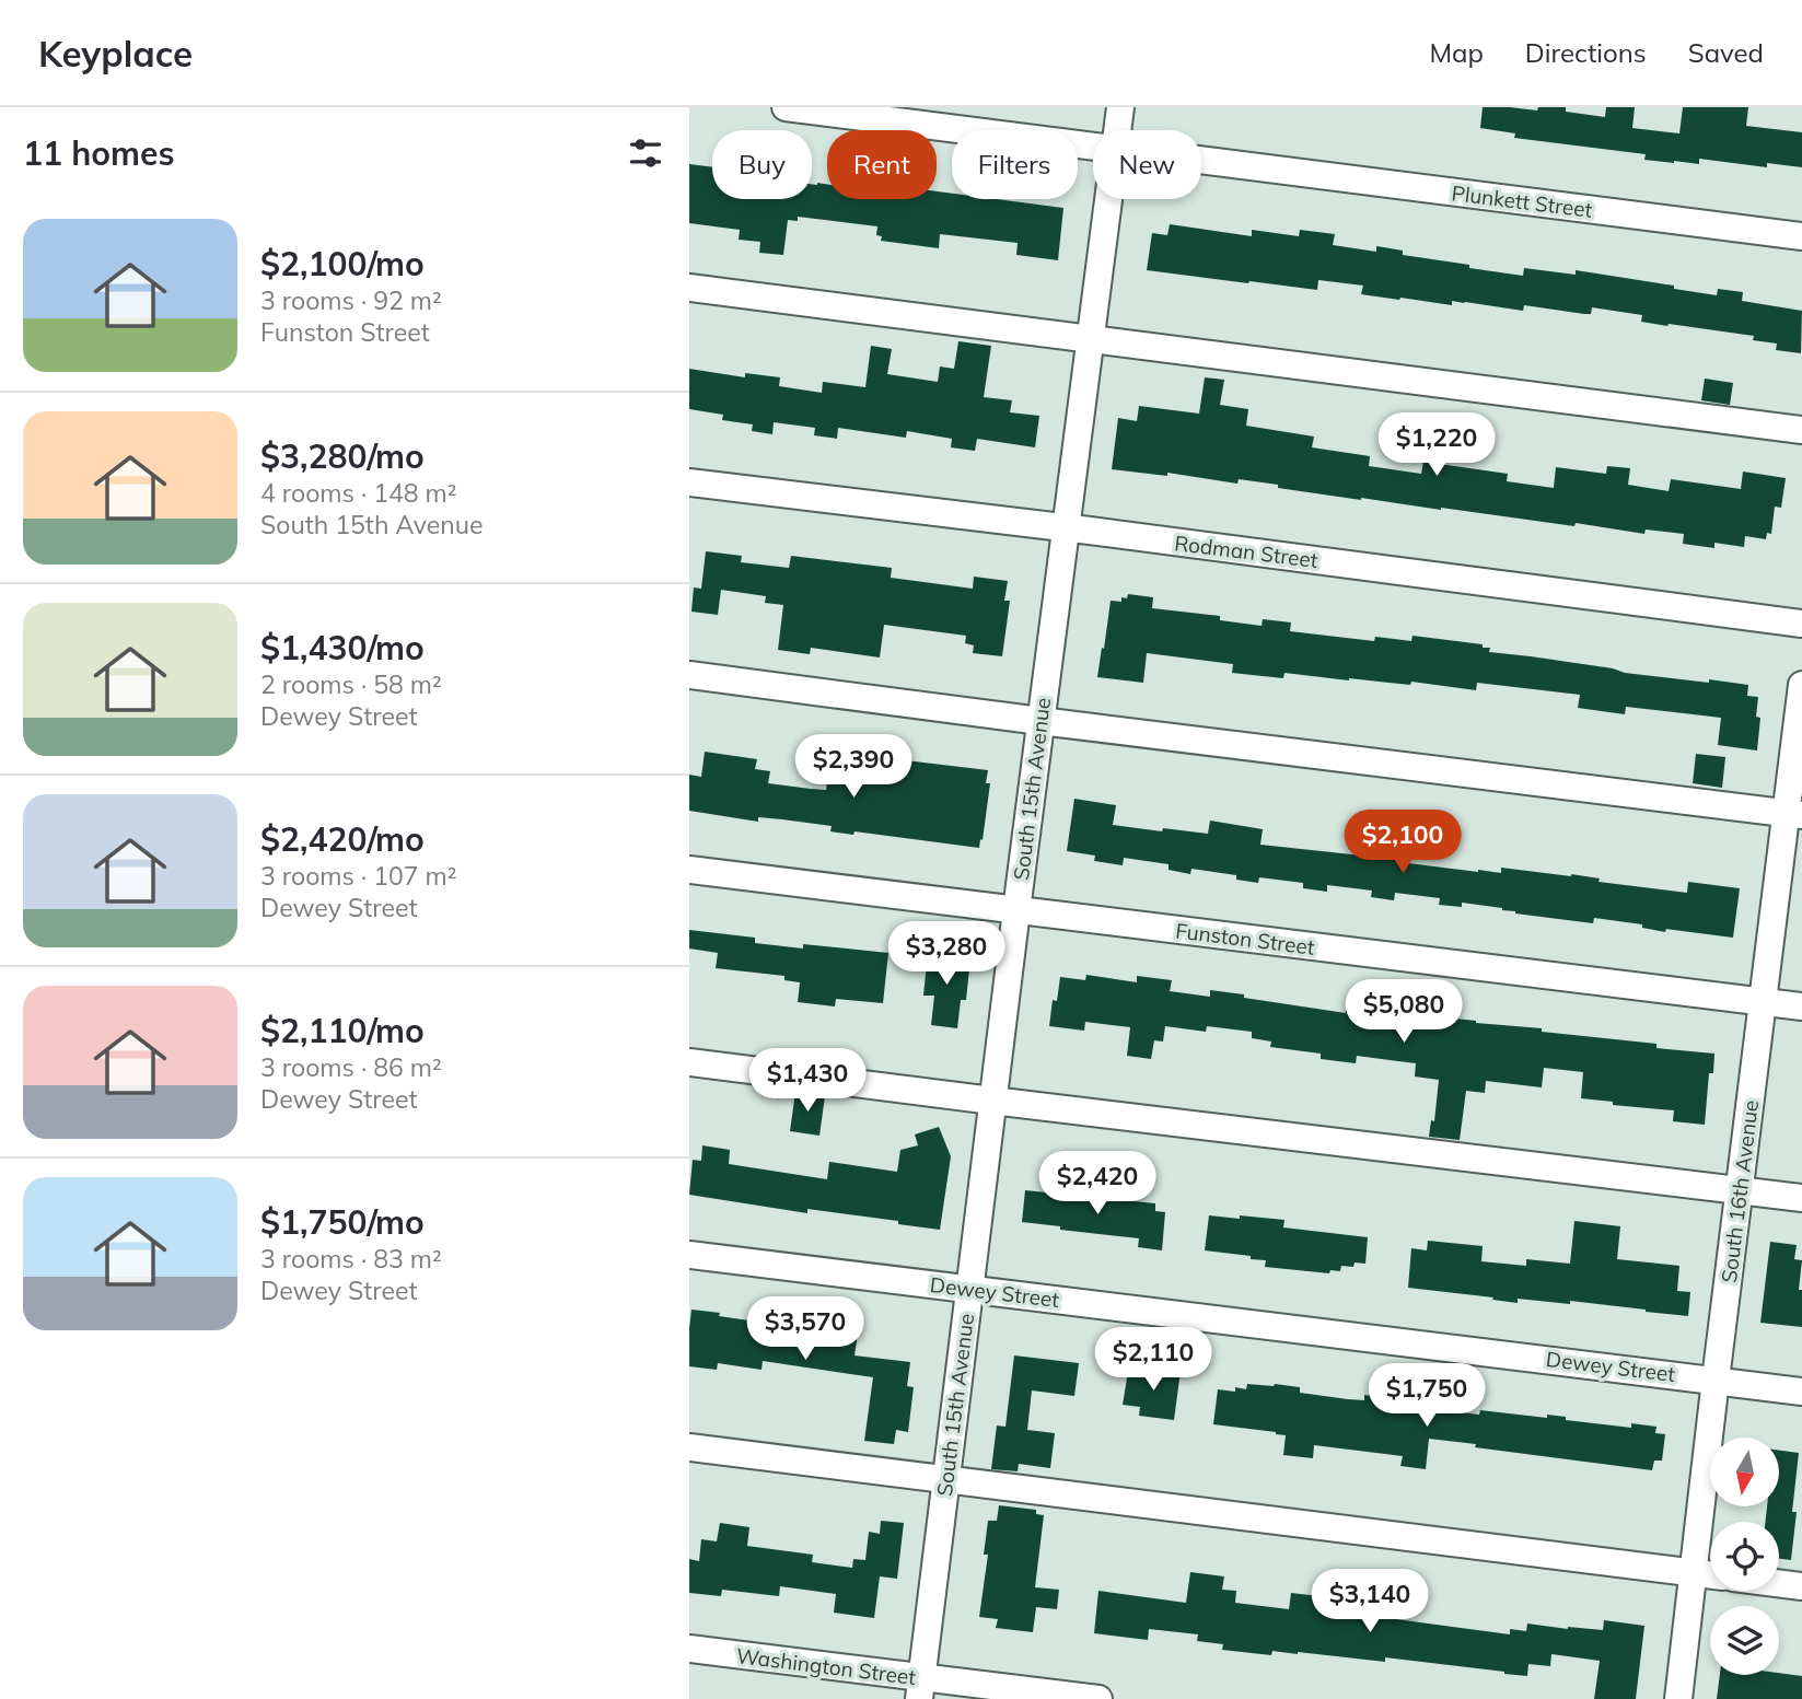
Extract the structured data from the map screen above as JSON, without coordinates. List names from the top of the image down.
{
  "streets": {
    "street": [
      "Plunkett Street",
      "Rodman Street",
      "South 15th Avenue",
      "Funston Street",
      "South 16th Avenue",
      "Dewey Street",
      "Washington Street"
    ]
  },
  "crossings": [
    ["Rodman Street", "South 15th Avenue"],
    ["South 15th Avenue", "Funston Street"],
    ["South 15th Avenue", "Dewey Street"],
    ["South 15th Avenue", "Washington Street"],
    ["Funston Street", "South 16th Avenue"],
    ["South 16th Avenue", "Dewey Street"]
  ],
  "north": "bottom",
  "page": {
    "header": "Keyplace",
    "nav": ["Map", "Directions", "Saved"],
    "heading": "11 homes",
    "chip": [
      "Buy",
      "Rent",
      "Filters",
      "New"
    ],
    "list": [
      {
        "name": "$2,100/mo",
        "note": "3 rooms · 92 m² · Funston Street"
      },
      {
        "name": "$3,280/mo",
        "note": "4 rooms · 148 m² · South 15th Avenue"
      },
      {
        "name": "$1,430/mo",
        "note": "2 rooms · 58 m² · Dewey Street"
      },
      {
        "name": "$2,420/mo",
        "note": "3 rooms · 107 m² · Dewey Street"
      },
      {
        "name": "$2,110/mo",
        "note": "3 rooms · 86 m² · Dewey Street"
      },
      {
        "name": "$1,750/mo",
        "note": "3 rooms · 83 m² · Dewey Street"
      }
    ],
    "price": [
      "$1,220",
      "$2,390",
      "$2,100",
      "$3,280",
      "$5,080",
      "$1,430",
      "$2,420",
      "$3,570",
      "$2,110",
      "$1,750",
      "$3,140"
    ]
  }
}
